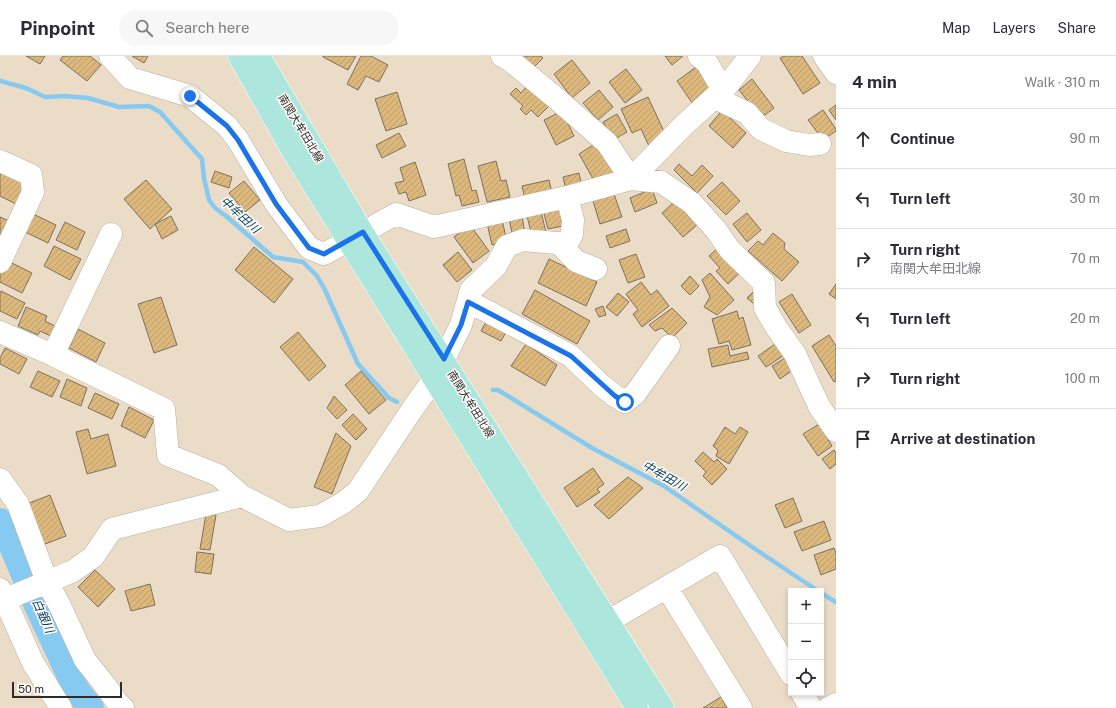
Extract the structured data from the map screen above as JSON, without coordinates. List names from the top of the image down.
{
  "streets": {
    "main road": ["南関大牟田北線"]
  },
  "water": ["中牟田川", "白銀川"],
  "scale_bar": "50 m",
  "page": {
    "header": "Pinpoint",
    "search": "Search here",
    "nav": ["Map", "Layers", "Share"],
    "heading": ["4 min", "Walk · 310 m"],
    "list": [
      ["Continue", "90 m"],
      ["Turn left", "30 m"],
      ["Turn right", "南関大牟田北線", "70 m"],
      ["Turn left", "20 m"],
      ["Turn right", "100 m"],
      "Arrive at destination"
    ],
    "map_buttons": ["+", "−"],
    "scale": "50 m"
  }
}
